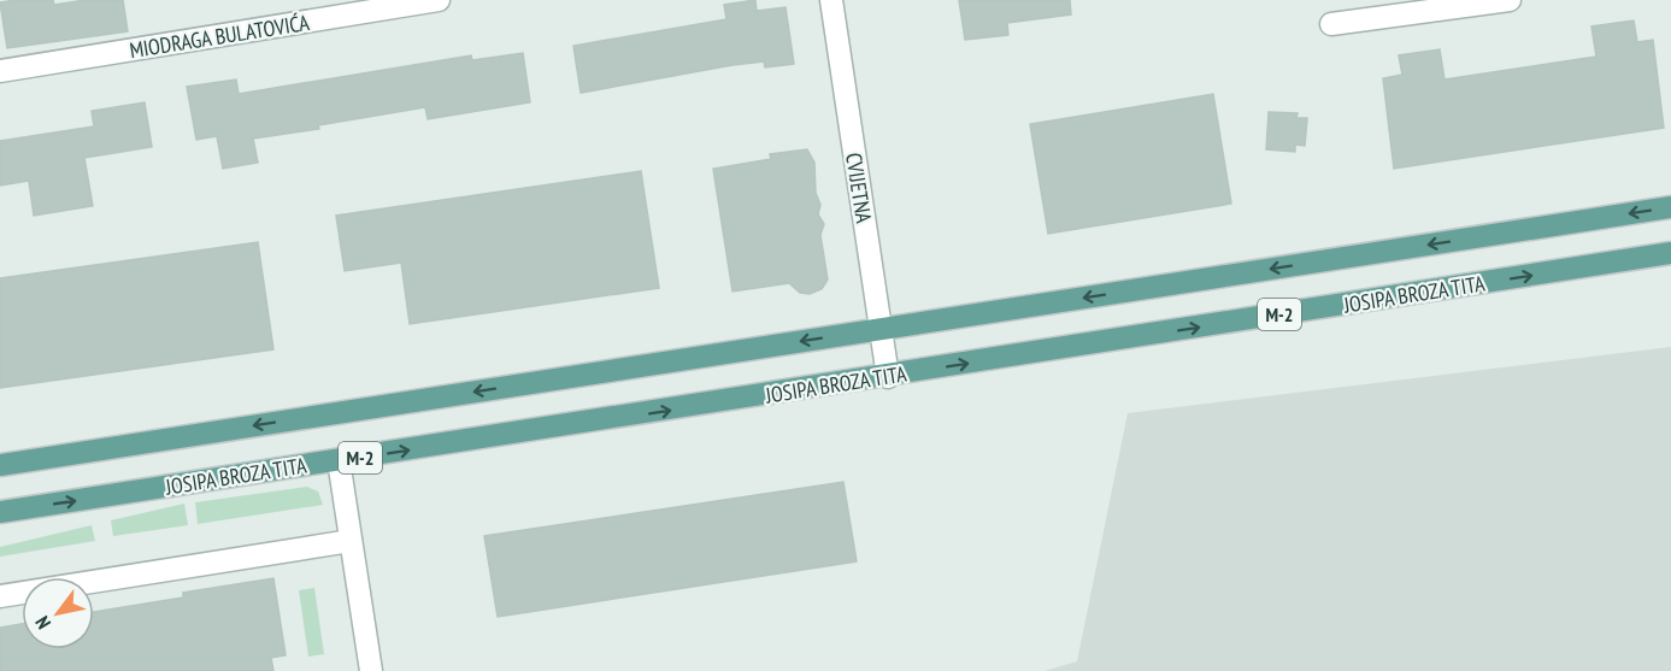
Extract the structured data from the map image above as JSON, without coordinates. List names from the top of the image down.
{
  "streets": {
    "main road": ["JOSIPA BROZA TITA", "M-2"],
    "street": ["MIODRAGA BULATOVIĆA", "CVIJETNA"]
  },
  "crossings": [
    ["CVIJETNA", "JOSIPA BROZA TITA"],
    ["CVIJETNA", "M-2"]
  ],
  "north": "bottom left"
}
